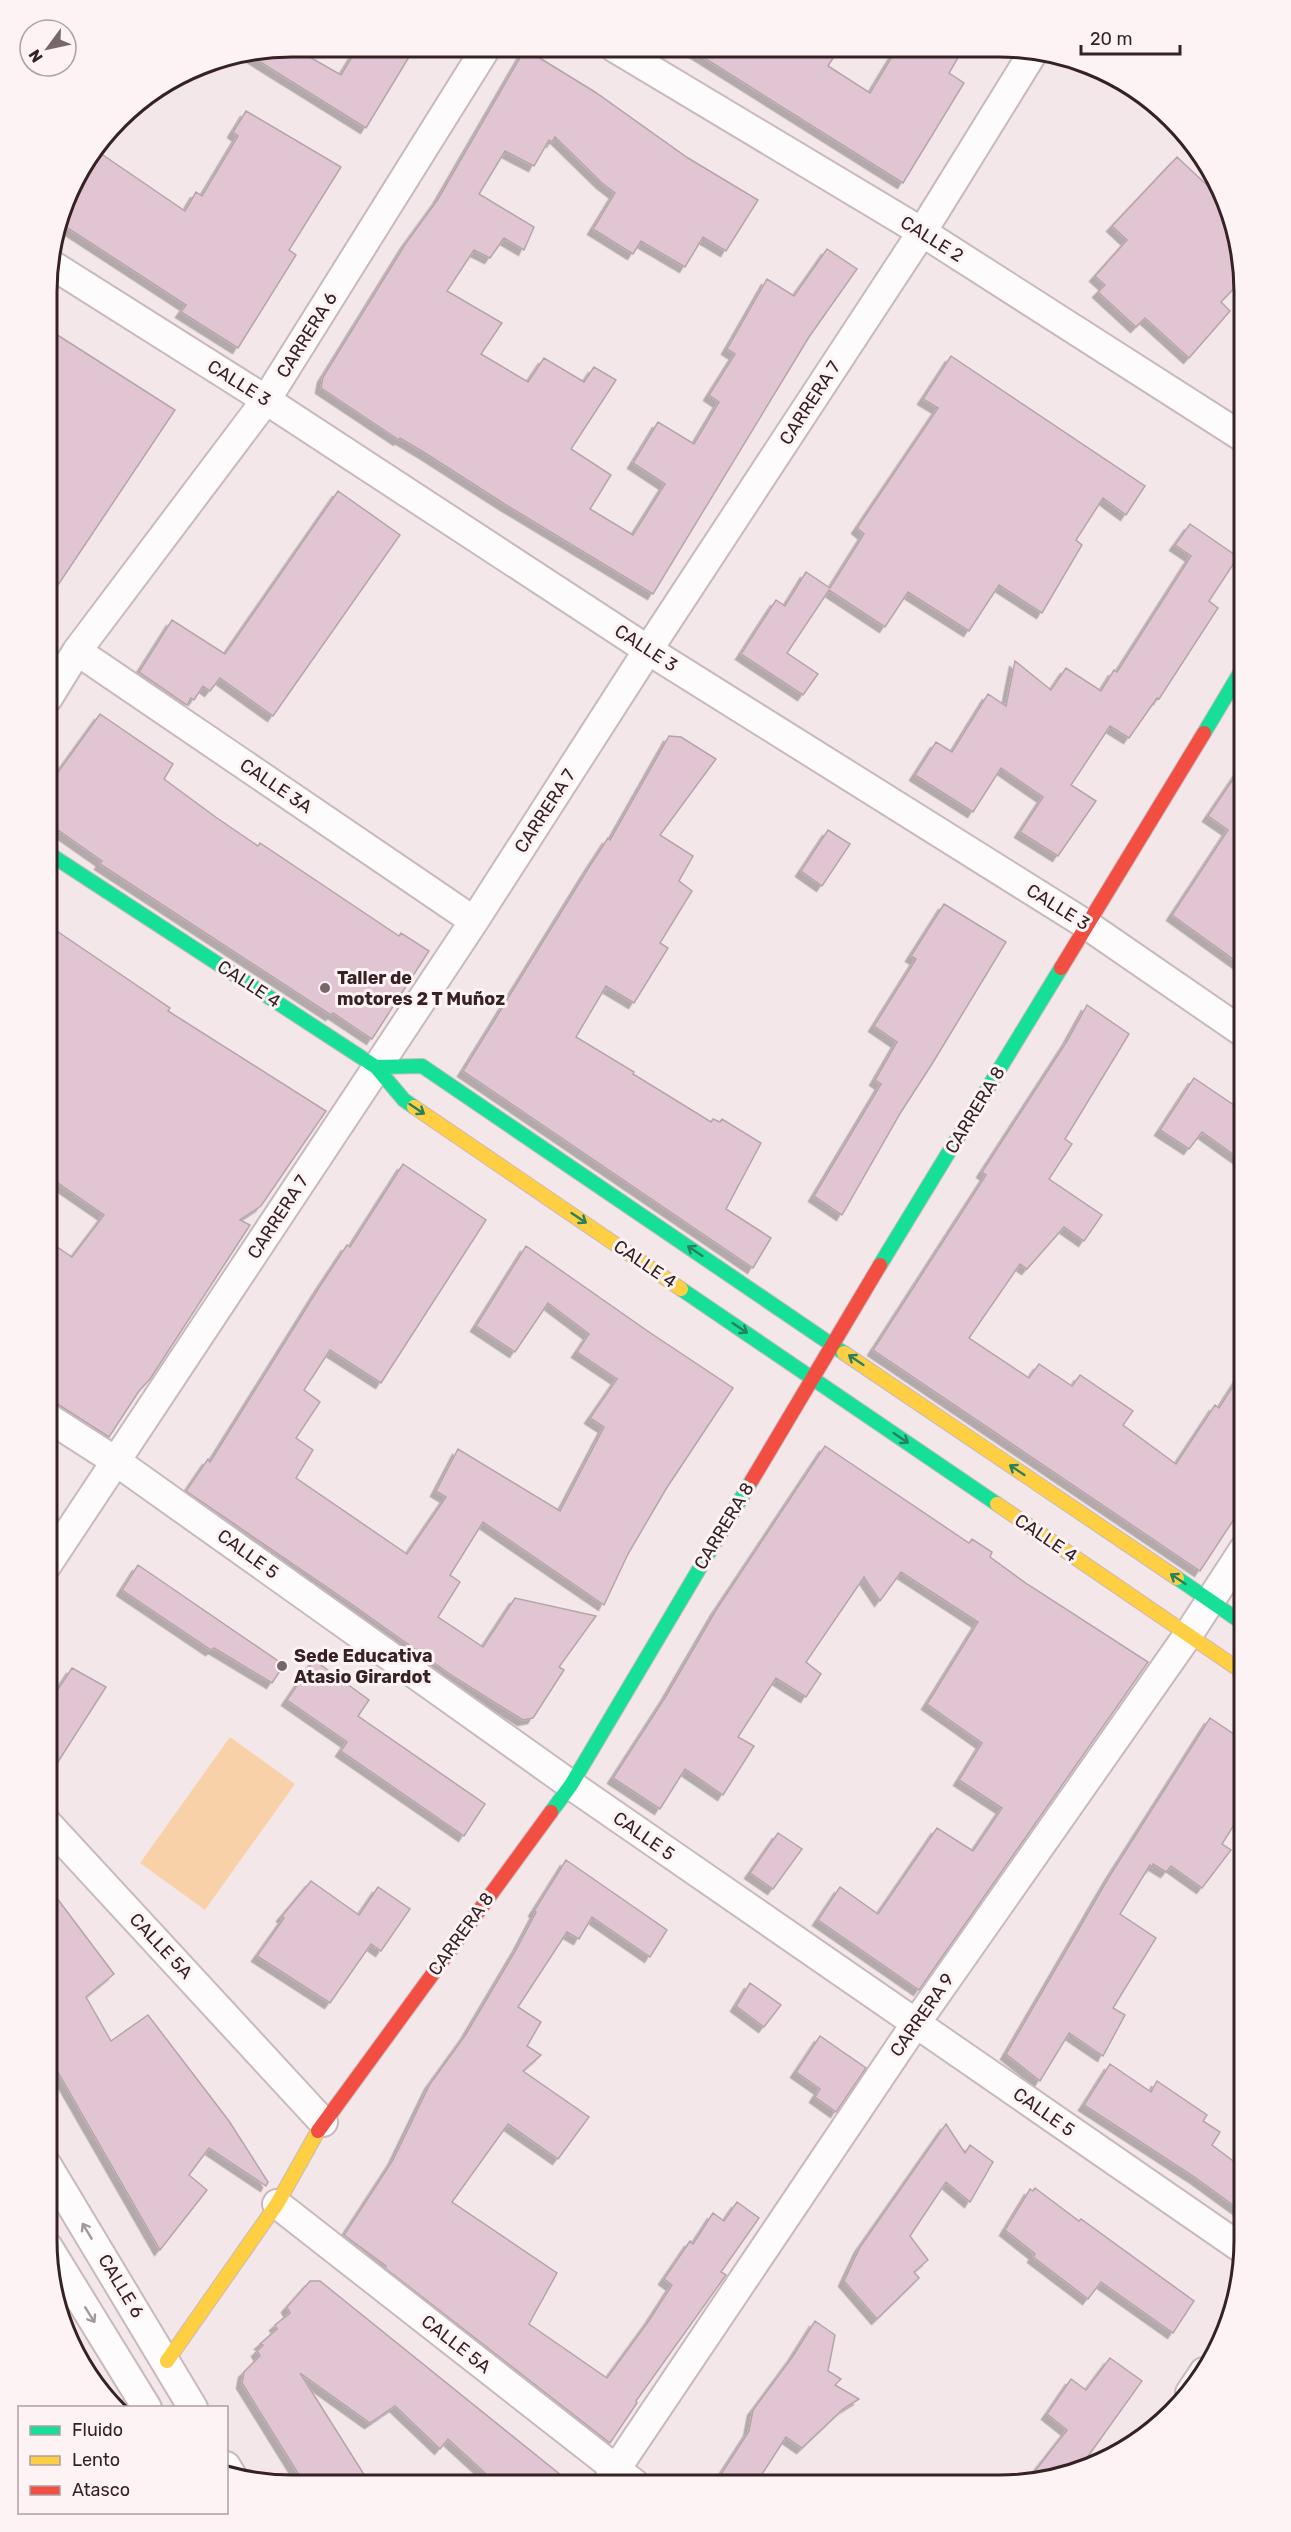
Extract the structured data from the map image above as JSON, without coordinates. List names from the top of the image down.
{
  "streets": {
    "street": [
      "CALLE 2",
      "CARRERA 6",
      "CALLE 3",
      "CARRERA 7",
      "CALLE 3A",
      "CALLE 4",
      "CARRERA 8",
      "CALLE 5",
      "CALLE 5A",
      "CARRERA 9",
      "CALLE 6"
    ]
  },
  "crossings": [
    ["CALLE 2", "CARRERA 7"],
    ["CARRERA 6", "CALLE 3"],
    ["CARRERA 6", "CALLE 3A"],
    ["CALLE 3", "CARRERA 7"],
    ["CALLE 3", "CARRERA 8"],
    ["CARRERA 7", "CALLE 3A"],
    ["CARRERA 7", "CALLE 4"],
    ["CARRERA 7", "CALLE 5"],
    ["CALLE 4", "CARRERA 8"],
    ["CALLE 4", "CARRERA 9"],
    ["CARRERA 8", "CALLE 5"],
    ["CARRERA 8", "CALLE 5A"],
    ["CARRERA 8", "CALLE 6"],
    ["CALLE 5", "CARRERA 9"]
  ],
  "places": ["Taller de motores 2 T Muñoz", "Sede Educativa Atasio Girardot"],
  "legend": ["Fluido", "Lento", "Atasco"],
  "scale_bar": "20 m",
  "north": "bottom left"
}
